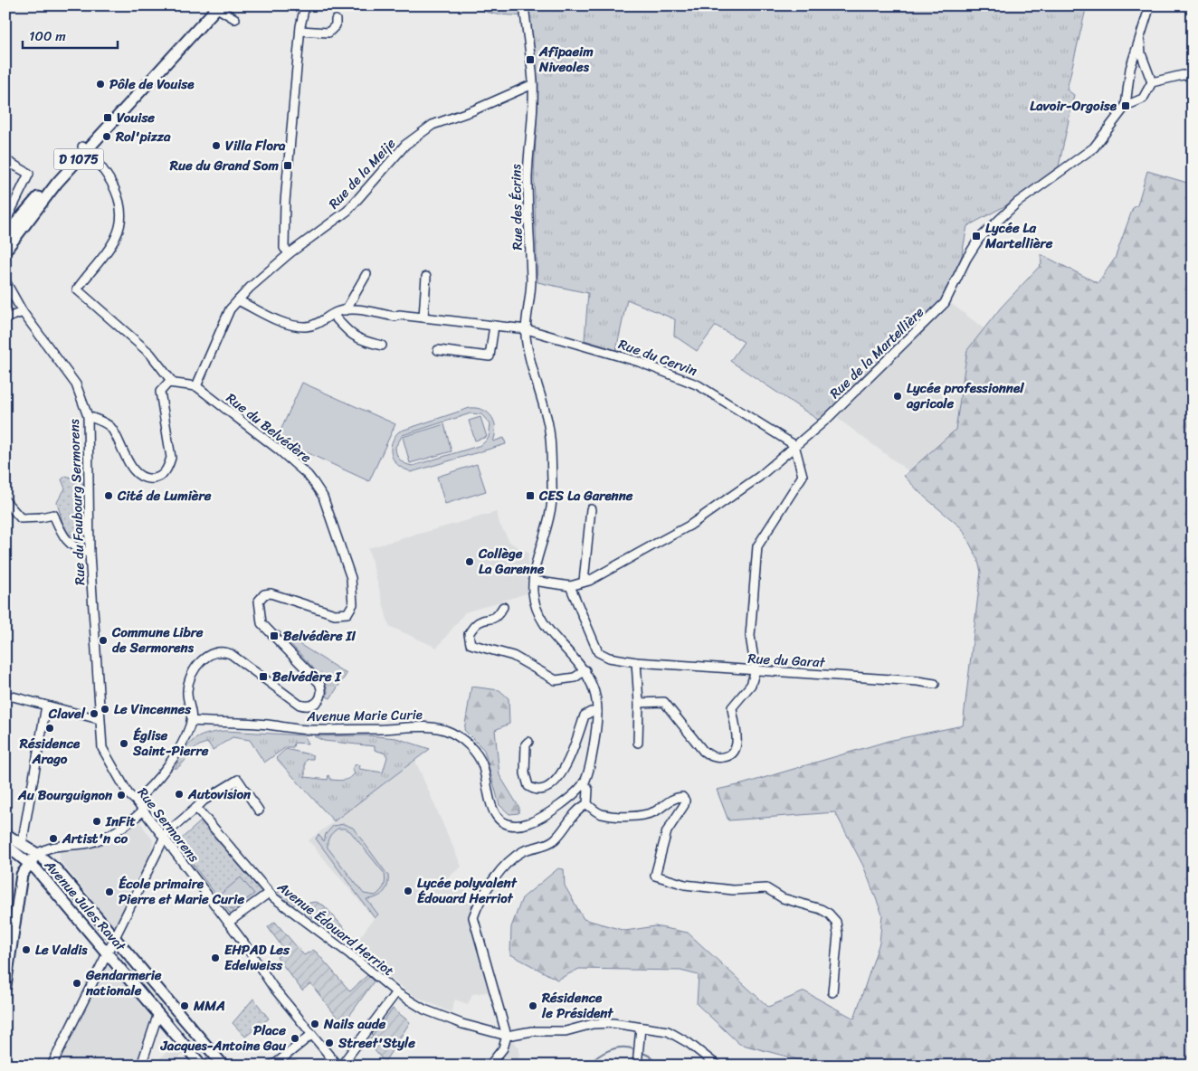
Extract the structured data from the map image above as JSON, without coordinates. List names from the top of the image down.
{
  "streets": {
    "main road": ["D 1075", "Avenue Jules Ravat"],
    "street": [
      "Rue de la Meije",
      "Rue des Écrins",
      "Rue de la Martellière",
      "Rue du Cervin",
      "Rue du Belvédère",
      "Rue du Faubourg Sermorens",
      "Rue du Garat",
      "Avenue Marie Curie",
      "Rue Sermorens",
      "Avenue Édouard Herriot"
    ]
  },
  "crossings": [
    ["Rue de la Meije", "Rue des Écrins"],
    ["Rue de la Meije", "Rue du Belvédère"],
    ["Rue des Écrins", "Rue du Cervin"],
    ["Rue de la Martellière", "Rue du Cervin"],
    ["Rue de la Martellière", "Rue du Garat"],
    ["Rue du Belvédère", "Avenue Marie Curie"],
    ["Rue du Faubourg Sermorens", "Rue Sermorens"]
  ],
  "places": {
    "transit": [
      "Afipaeim Niveoles",
      "Lavoir-Orgoise",
      "Vouise",
      "Rue du Grand Som",
      "Lycée La Martellière",
      "CES La Garenne",
      "Belvédère II",
      "Belvédère I"
    ],
    "other": [
      "Pôle de Vouise",
      "Rol'pizza",
      "Villa Flora",
      "Lycée professionnel agricole",
      "Cité de Lumière",
      "Collège La Garenne",
      "Commune Libre de Sermorens",
      "Le Vincennes",
      "Clavel",
      "Résidence Arago",
      "Église Saint-Pierre",
      "Autovision",
      "Au Bourguignon",
      "InFit",
      "Artist'n co",
      "Lycée polyvalent Édouard Herriot",
      "École primaire Pierre et Marie Curie",
      "Le Valdis",
      "EHPAD Les Edelweiss",
      "Gendarmerie nationale",
      "MMA",
      "Résidence le Président",
      "Nails aude",
      "Place Jacques-Antoine Gau",
      "Street'Style"
    ]
  },
  "scale_bar": "100 m"
}
